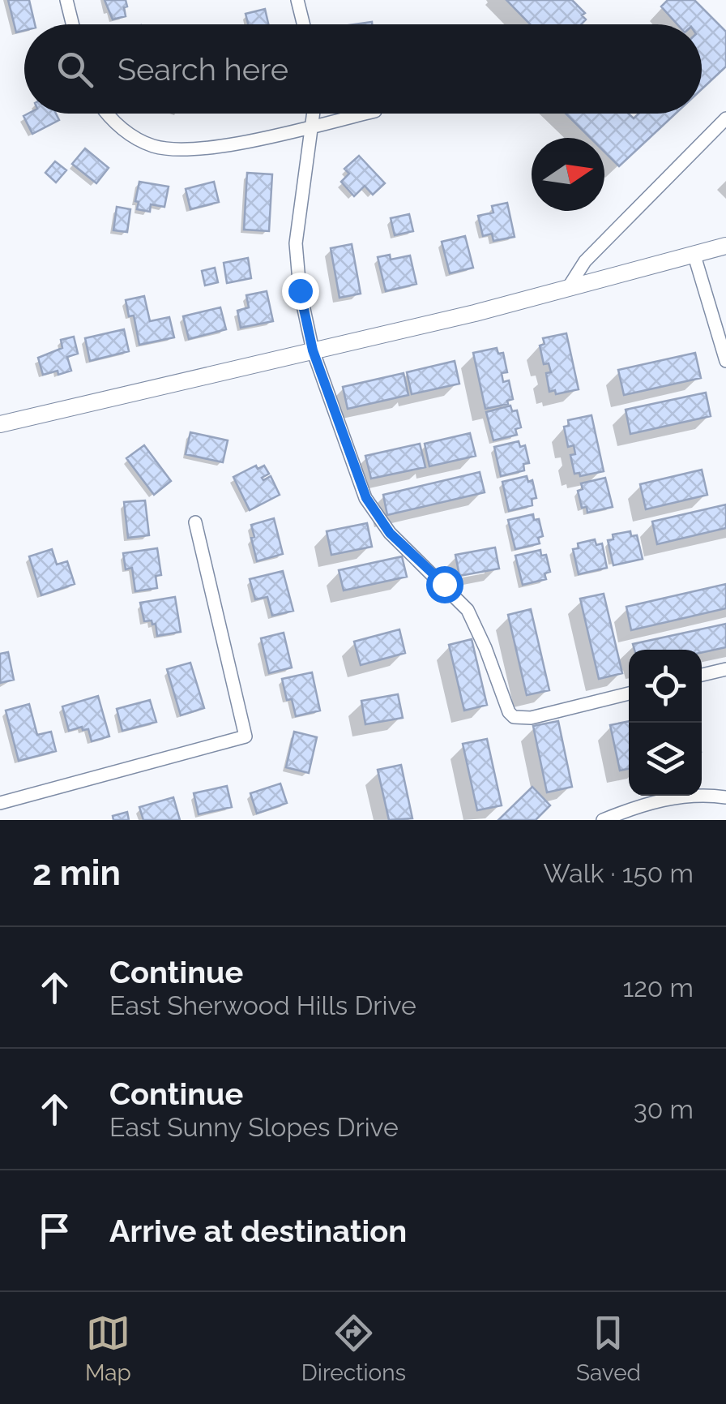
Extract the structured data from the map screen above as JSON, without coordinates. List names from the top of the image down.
{
  "north": "right",
  "page": {
    "search": "Search here",
    "heading": ["2 min", "Walk · 150 m"],
    "list": [
      ["Continue", "East Sherwood Hills Drive", "120 m"],
      ["Continue", "East Sunny Slopes Drive", "30 m"],
      "Arrive at destination"
    ],
    "nav": ["Map", "Directions", "Saved"]
  }
}
